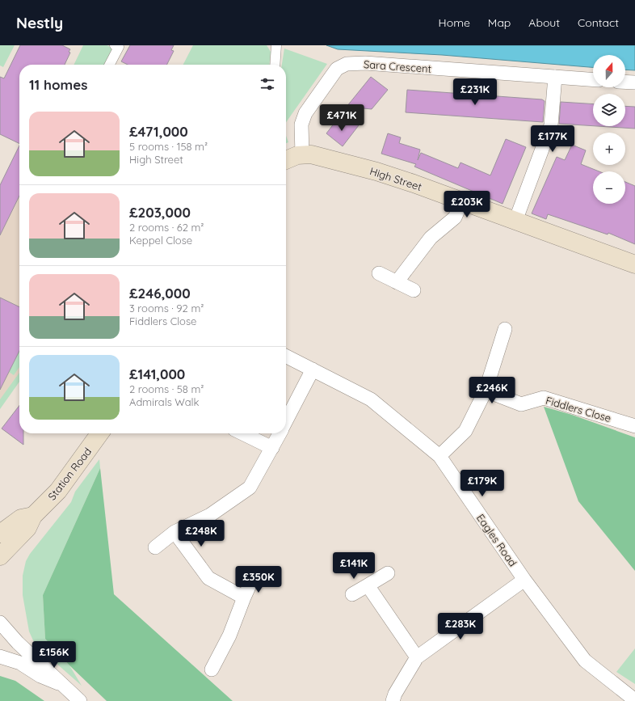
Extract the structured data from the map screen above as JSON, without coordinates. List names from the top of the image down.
{
  "streets": {
    "main road": ["High Street", "Station Road"],
    "street": ["Sara Crescent", "Fiddlers Close", "Eagles Road"]
  },
  "crossings": [
    ["Sara Crescent", "High Street"]
  ],
  "north": "top",
  "page": {
    "header": "Nestly",
    "nav": [
      "Home",
      "Map",
      "About",
      "Contact"
    ],
    "map_buttons": ["+", "−"],
    "heading": "11 homes",
    "price": [
      "£231K",
      "£471K",
      "£177K",
      "£203K",
      "£246K",
      "£179K",
      "£248K",
      "£141K",
      "£350K",
      "£283K",
      "£156K"
    ],
    "list": [
      {
        "name": "£471,000",
        "note": "5 rooms · 158 m² · High Street"
      },
      {
        "name": "£203,000",
        "note": "2 rooms · 62 m² · Keppel Close"
      },
      {
        "name": "£246,000",
        "note": "3 rooms · 92 m² · Fiddlers Close"
      },
      {
        "name": "£141,000",
        "note": "2 rooms · 58 m² · Admirals Walk"
      }
    ]
  }
}
